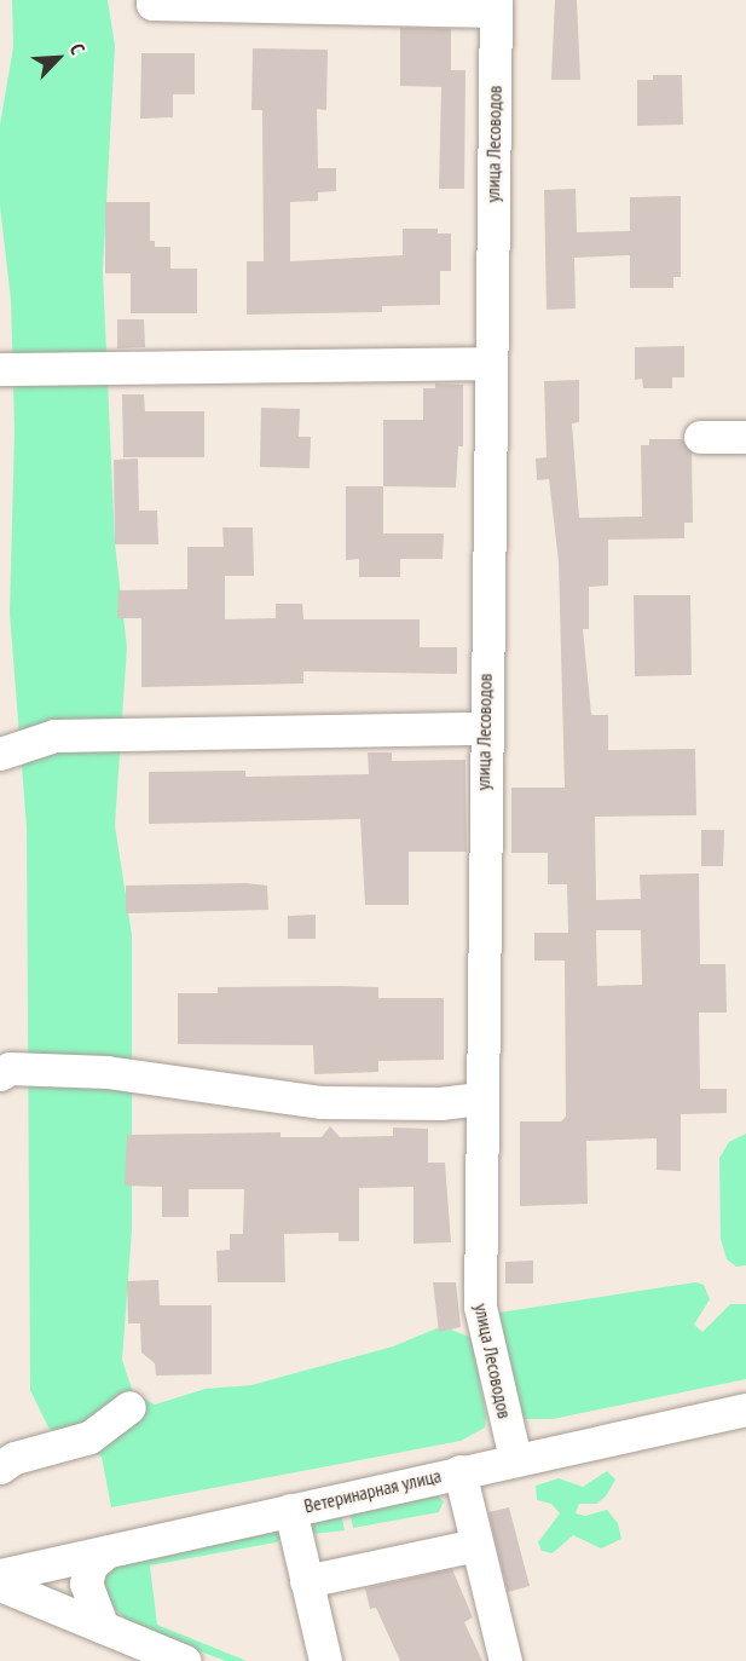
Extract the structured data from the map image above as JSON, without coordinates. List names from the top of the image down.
{
  "streets": {
    "street": ["улица Лесоводов", "Ветеринарная улица"]
  },
  "crossings": [
    ["улица Лесоводов", "Ветеринарная улица"]
  ],
  "north": "top right"
}
